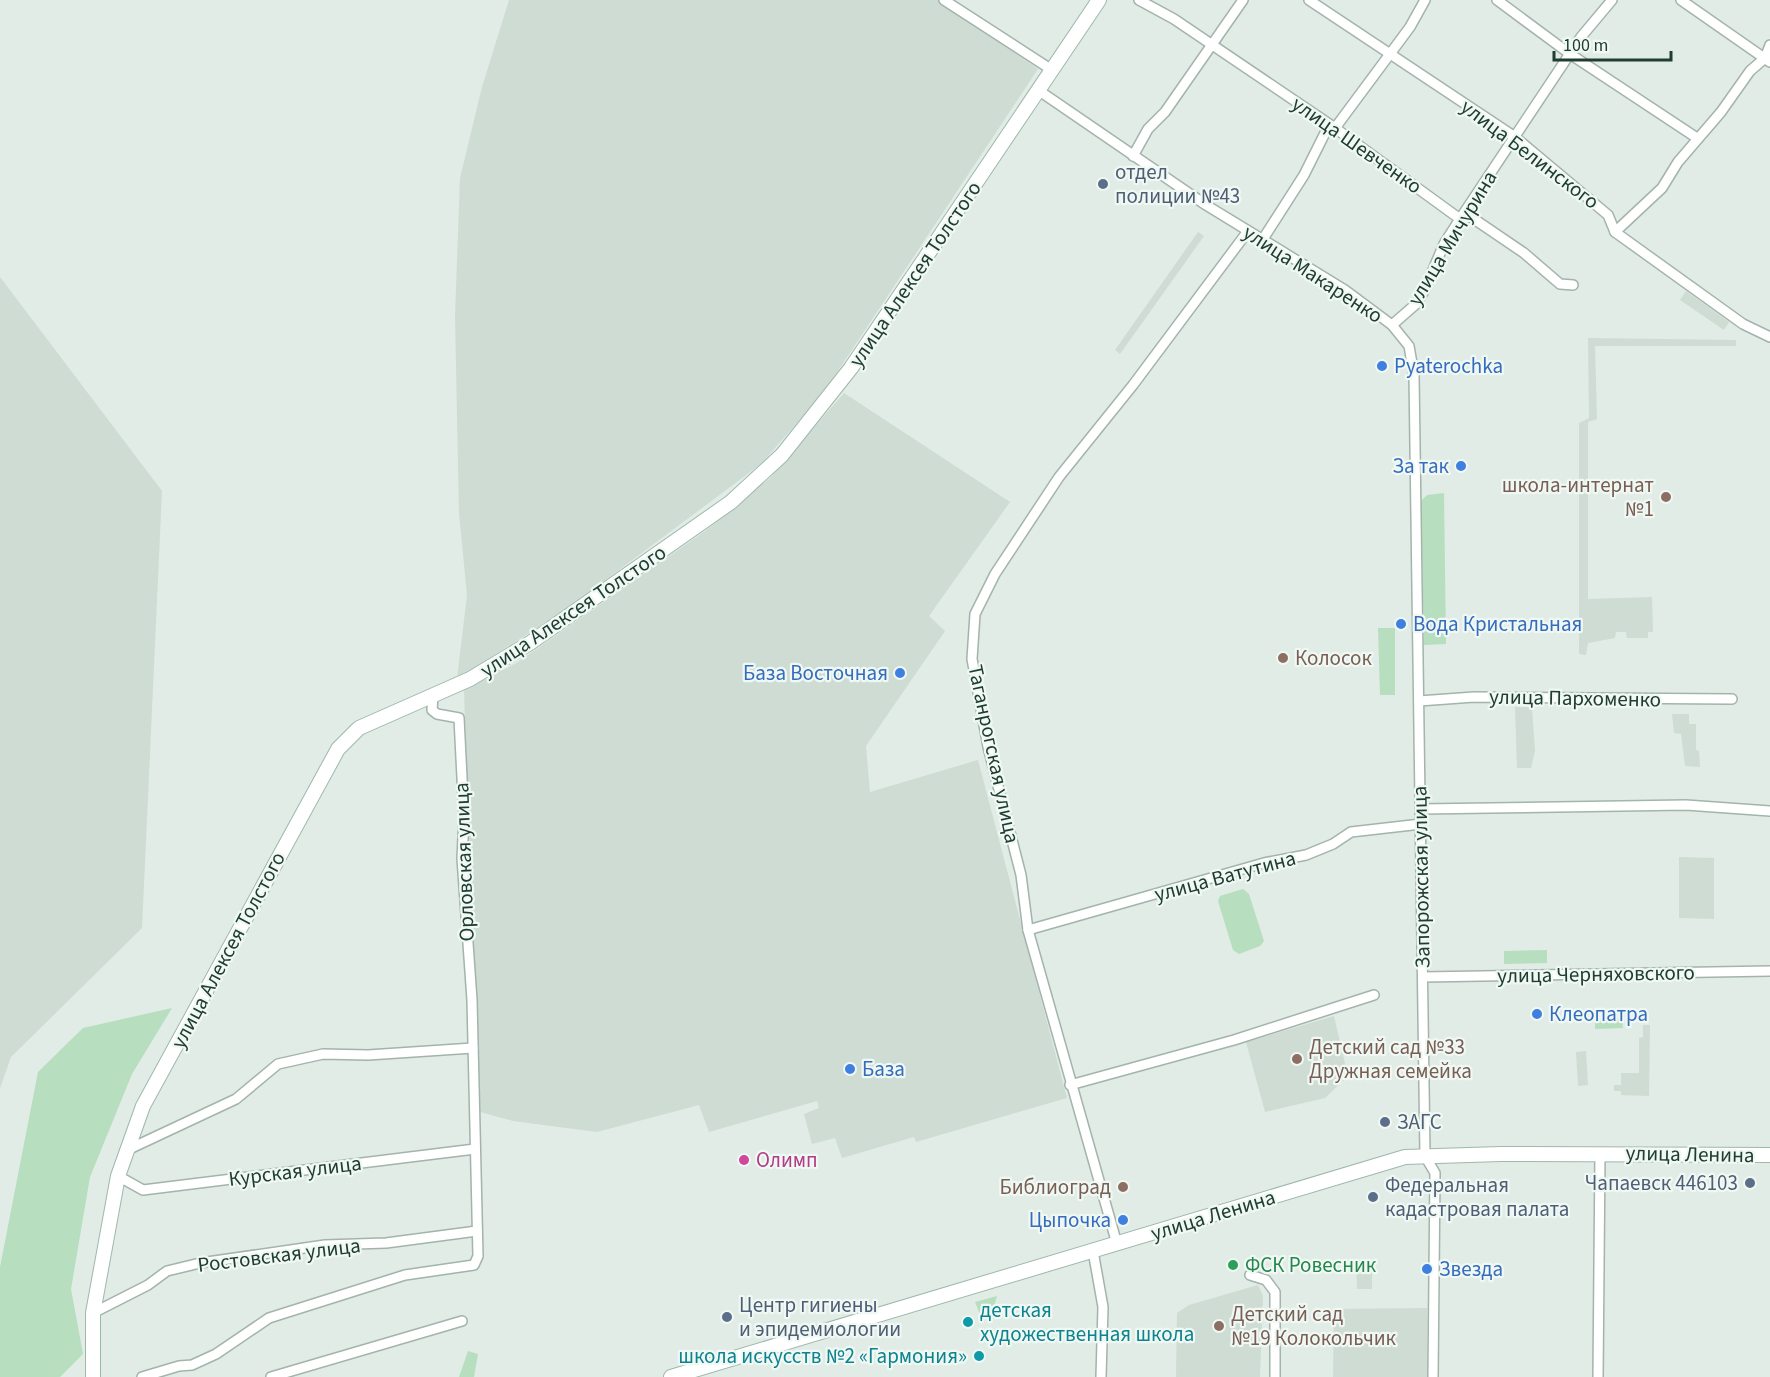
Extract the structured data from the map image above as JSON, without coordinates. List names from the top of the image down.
{
  "streets": {
    "street": [
      "улица Шевченко",
      "улица Белинского",
      "улица Мичурина",
      "улица Алексея Толстого",
      "улица Макаренко",
      "улица Пархоменко",
      "Таганрогская улица",
      "Орловская улица",
      "улица Ватутина",
      "Запорожская улица",
      "улица Черняховского",
      "улица Ленина",
      "Курская улица",
      "Ростовская улица"
    ]
  },
  "crossings": [
    ["улица Шевченко", "улица Мичурина"],
    ["улица Белинского", "улица Мичурина"],
    ["улица Мичурина", "улица Макаренко"],
    ["улица Алексея Толстого", "улица Макаренко"],
    ["улица Алексея Толстого", "Орловская улица"],
    ["улица Алексея Толстого", "Курская улица"],
    ["улица Алексея Толстого", "Ростовская улица"],
    ["улица Макаренко", "Таганрогская улица"],
    ["улица Макаренко", "Запорожская улица"],
    ["улица Пархоменко", "Запорожская улица"],
    ["Таганрогская улица", "улица Ватутина"],
    ["Таганрогская улица", "улица Ленина"],
    ["Орловская улица", "Курская улица"],
    ["Орловская улица", "Ростовская улица"],
    ["улица Ватутина", "Запорожская улица"],
    ["Запорожская улица", "улица Черняховского"],
    ["Запорожская улица", "улица Ленина"]
  ],
  "places": [
    "отдел полиции №43",
    "Pyaterochka",
    "За так",
    "школа-интернат №1",
    "Вода Кристальная",
    "Колосок",
    "База Восточная",
    "Клеопатра",
    "Детский сад №33 Дружная семейка",
    "База",
    "ЗАГС",
    "Олимп",
    "Чапаевск 446103",
    "Библиоград",
    "Федеральная кадастровая палата",
    "Цыпочка",
    "ФСК Ровесник",
    "Звезда",
    "Центр гигиены и эпидемиологии",
    "детская художественная школа",
    "Детский сад №19 Колокольчик",
    "школа искусств №2 «Гармония»"
  ],
  "scale_bar": "100 m"
}
